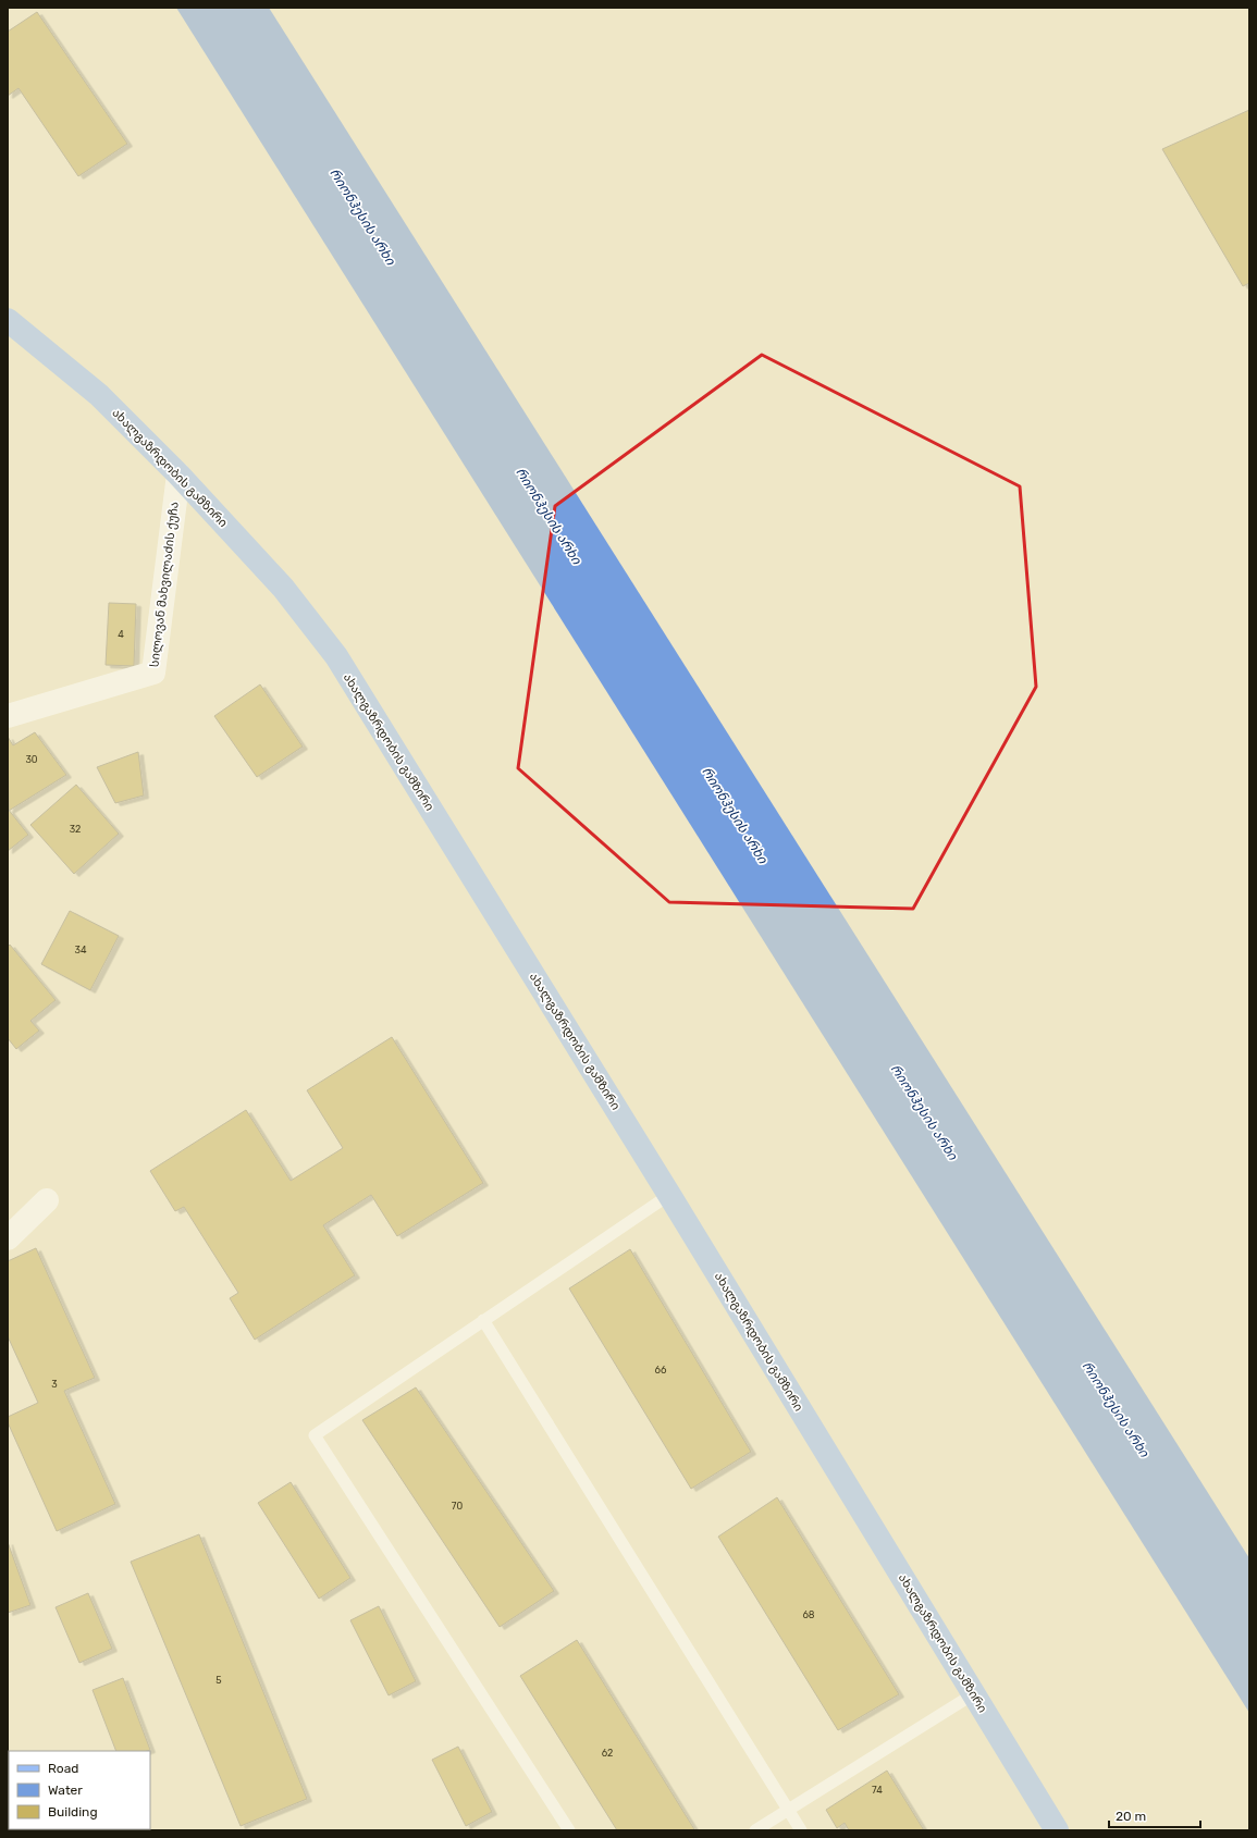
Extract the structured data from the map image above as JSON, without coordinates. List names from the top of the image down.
{
  "streets": {
    "main road": ["ახალგაზრდობის გამზირი"],
    "street": ["სილოვან მახვილაძის ქუჩა"]
  },
  "crossings": [
    ["ახალგაზრდობის გამზირი", "სილოვან მახვილაძის ქუჩა"]
  ],
  "water": ["რიონჰესის არხი"],
  "house_numbers": [
    "4",
    "30",
    "32",
    "34",
    "66",
    "3",
    "70",
    "68",
    "5",
    "62",
    "74"
  ],
  "legend": ["Road", "Water", "Building"],
  "scale_bar": "20 m"
}
